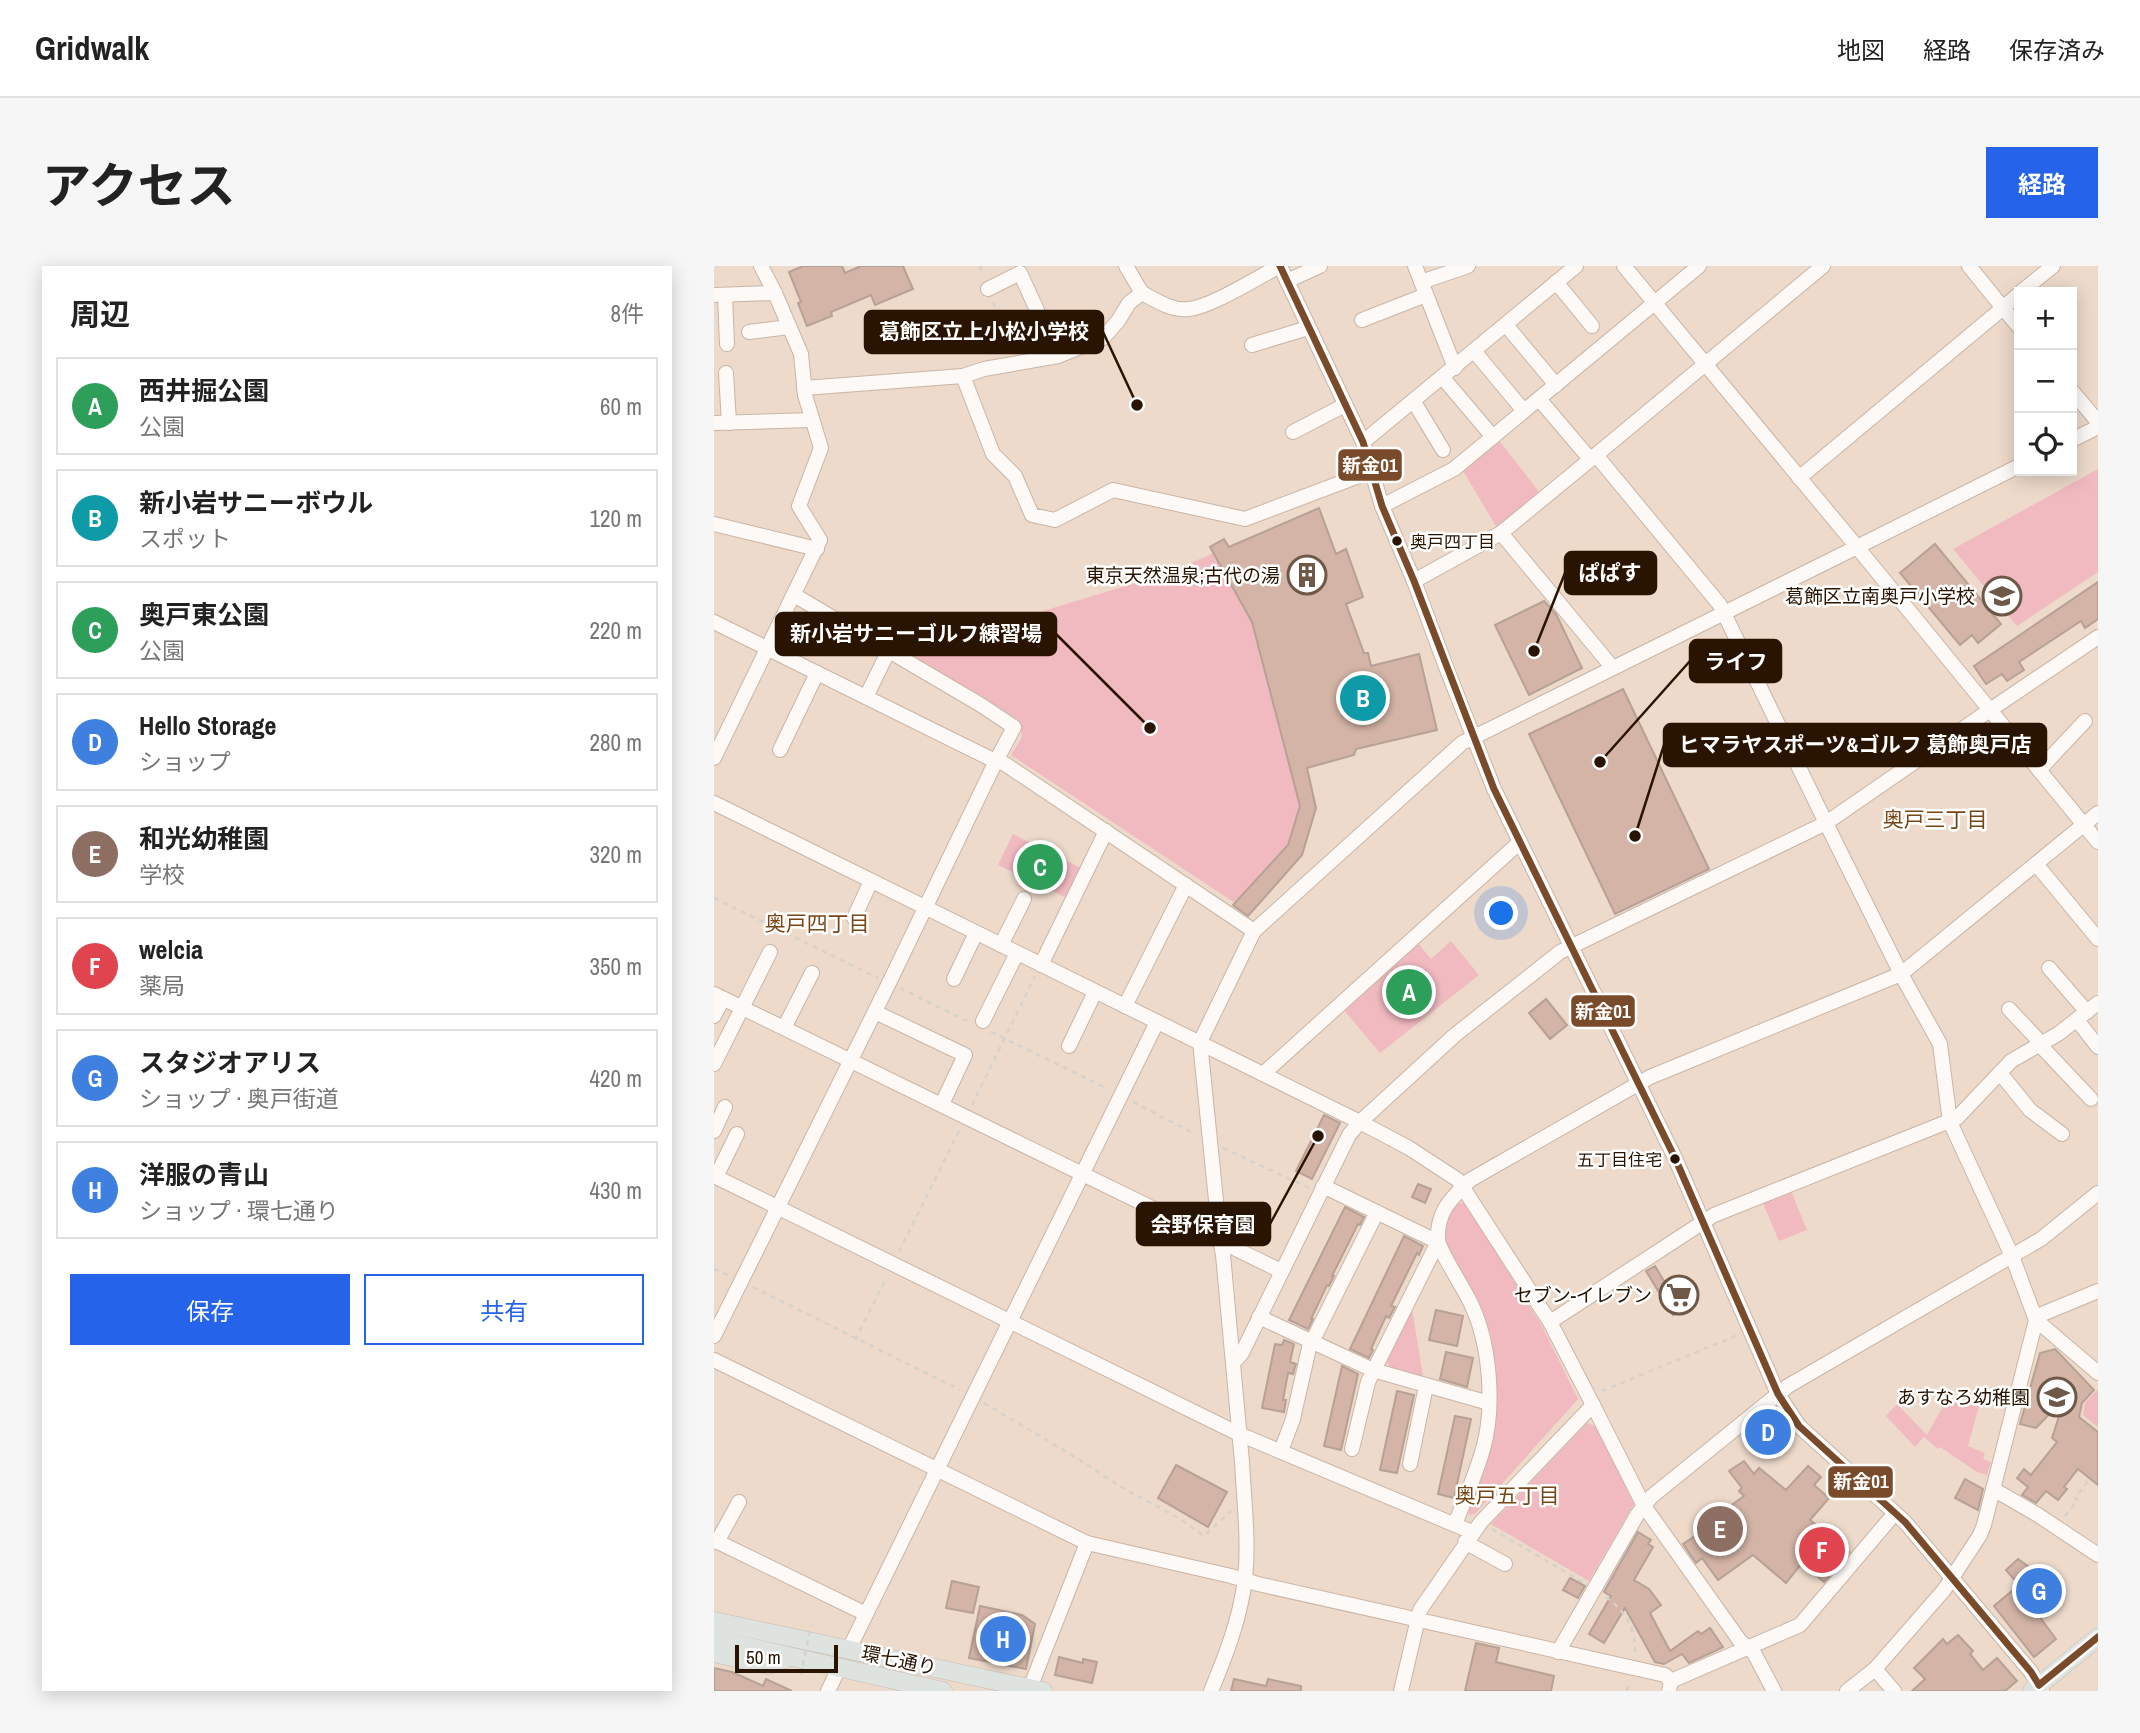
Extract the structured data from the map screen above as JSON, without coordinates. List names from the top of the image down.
{
  "streets": {
    "main road": ["環七通り"]
  },
  "districts": ["奥戸三丁目", "奥戸四丁目", "奥戸五丁目"],
  "places": {
    "other": [
      "葛飾区立上小松小学校",
      "奥戸四丁目",
      "ぱぱす",
      "新小岩サニーゴルフ練習場",
      "ライフ",
      "ヒマラヤスポーツ&ゴルフ 葛飾奥戸店",
      "会野保育園",
      "五丁目住宅"
    ],
    "building": ["東京天然温泉;古代の湯"],
    "school or university": ["葛飾区立南奥戸小学校", "あすなろ幼稚園"],
    "supermarket": ["セブン-イレブン"]
  },
  "lines": ["transit line 新金01"],
  "scale_bar": "50 m",
  "page": {
    "header": "Gridwalk",
    "nav": ["地図", "経路", "保存済み"],
    "title": "アクセス",
    "buttons": [
      "経路",
      ["保存", "共有"]
    ],
    "heading": ["周辺", "8件"],
    "map_buttons": ["+", "−"],
    "list": [
      {
        "mark": "A",
        "name": "西井掘公園",
        "note": "公園",
        "value": "60 m"
      },
      {
        "mark": "B",
        "name": "新小岩サニーボウル",
        "note": "スポット",
        "value": "120 m"
      },
      {
        "mark": "C",
        "name": "奥戸東公園",
        "note": "公園",
        "value": "220 m"
      },
      {
        "mark": "D",
        "name": "Hello Storage",
        "note": "ショップ",
        "value": "280 m"
      },
      {
        "mark": "E",
        "name": "和光幼稚園",
        "note": "学校",
        "value": "320 m"
      },
      {
        "mark": "F",
        "name": "welcia",
        "note": "薬局",
        "value": "350 m"
      },
      {
        "mark": "G",
        "name": "スタジオアリス",
        "note": "ショップ · 奥戸街道",
        "value": "420 m"
      },
      {
        "mark": "H",
        "name": "洋服の青山",
        "note": "ショップ · 環七通り",
        "value": "430 m"
      }
    ],
    "pins": [
      "B",
      "C",
      "A",
      "D",
      "E",
      "F",
      "G",
      "H"
    ],
    "scale": "50 m"
  }
}
